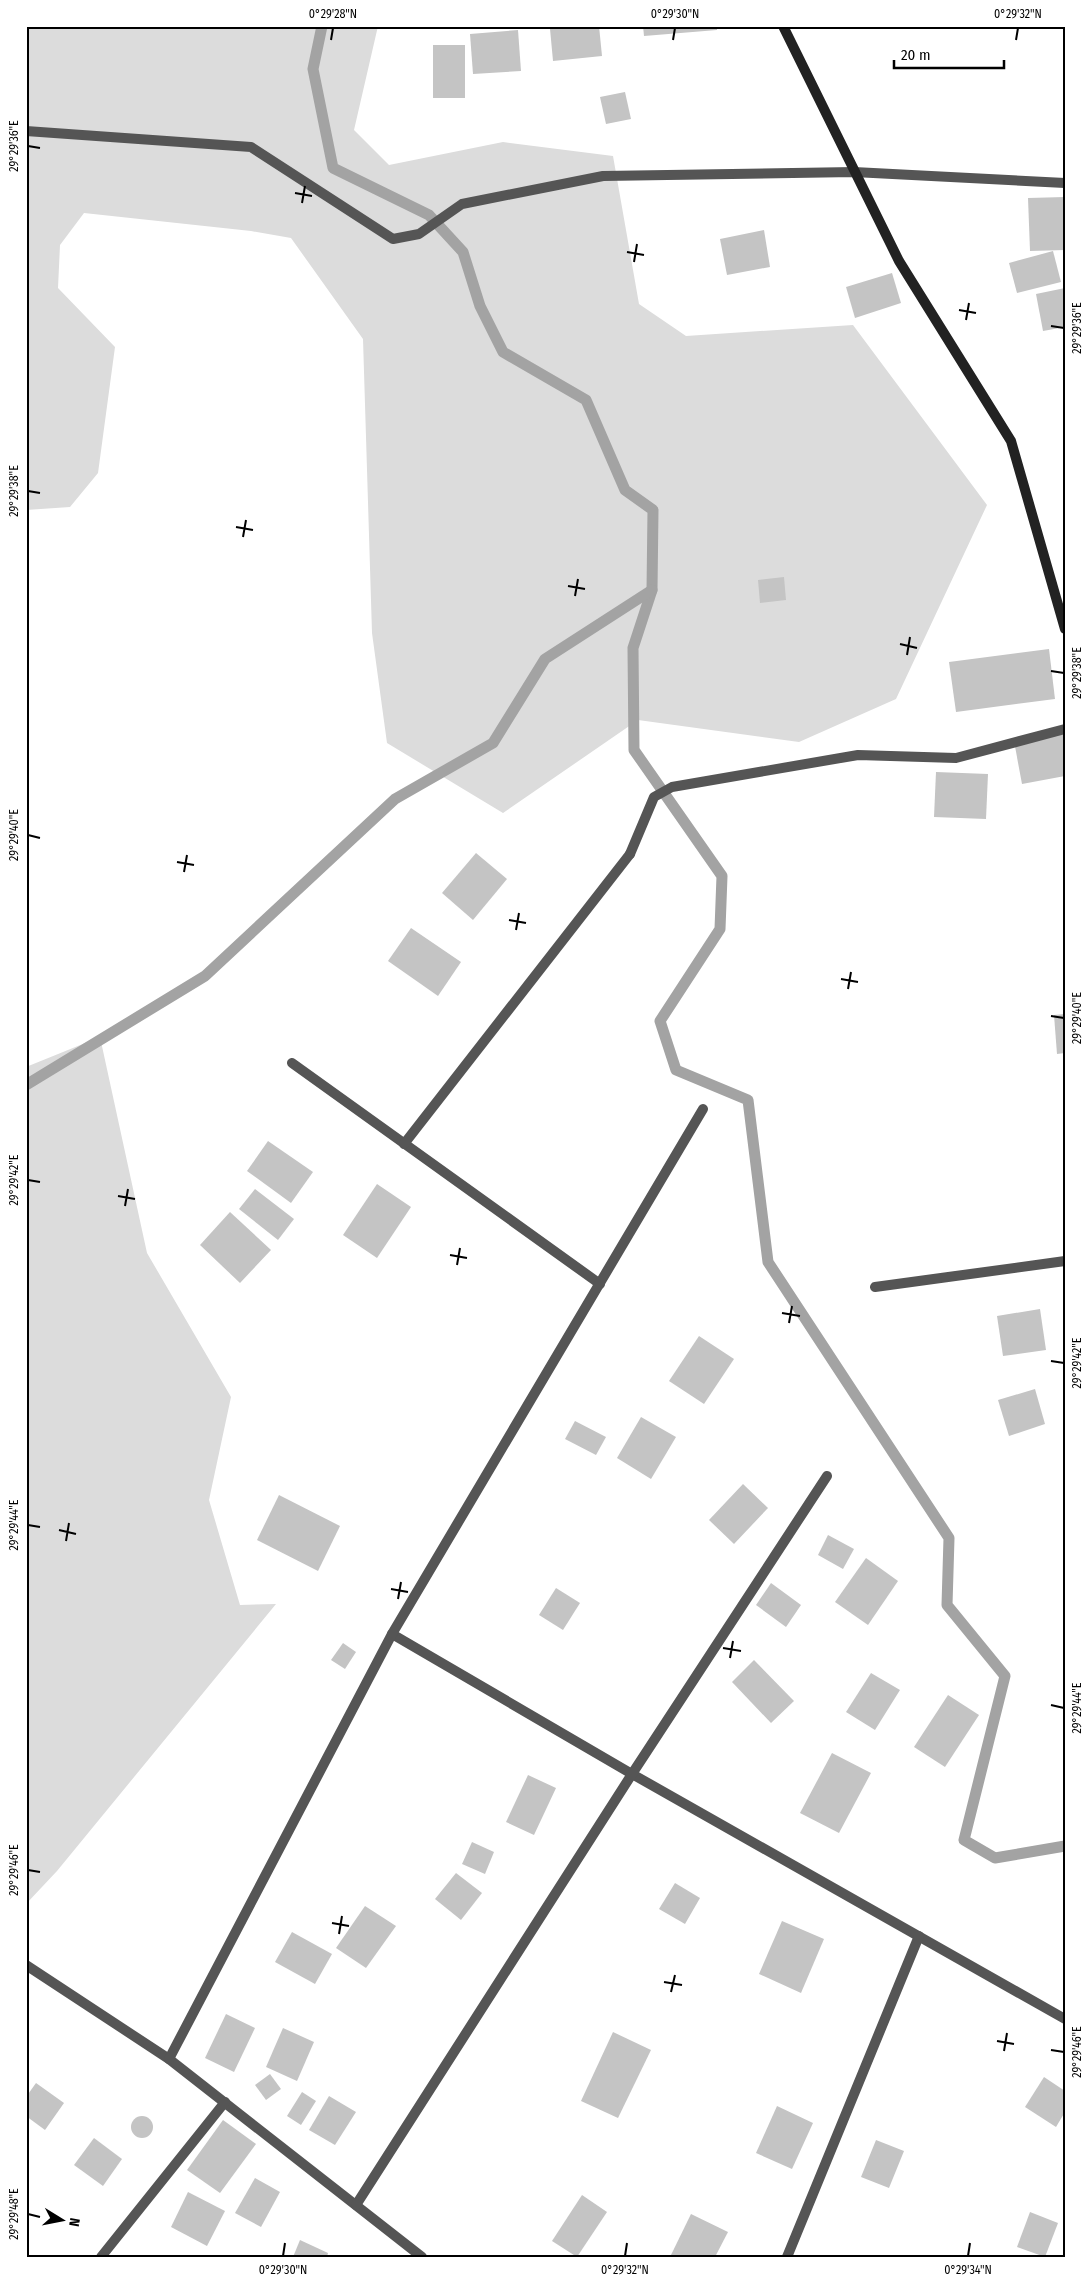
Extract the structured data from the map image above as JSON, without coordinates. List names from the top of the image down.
{
  "scale_bar": "20 m",
  "north": "right",
  "coordinates": [
    "0°29'28\"N",
    "0°29'30\"N",
    "0°29'32\"N",
    "29°29'36\"E",
    "29°29'38\"E",
    "29°29'40\"E",
    "29°29'42\"E",
    "29°29'44\"E",
    "29°29'46\"E",
    "29°29'48\"E",
    "0°29'34\"N"
  ]
}
